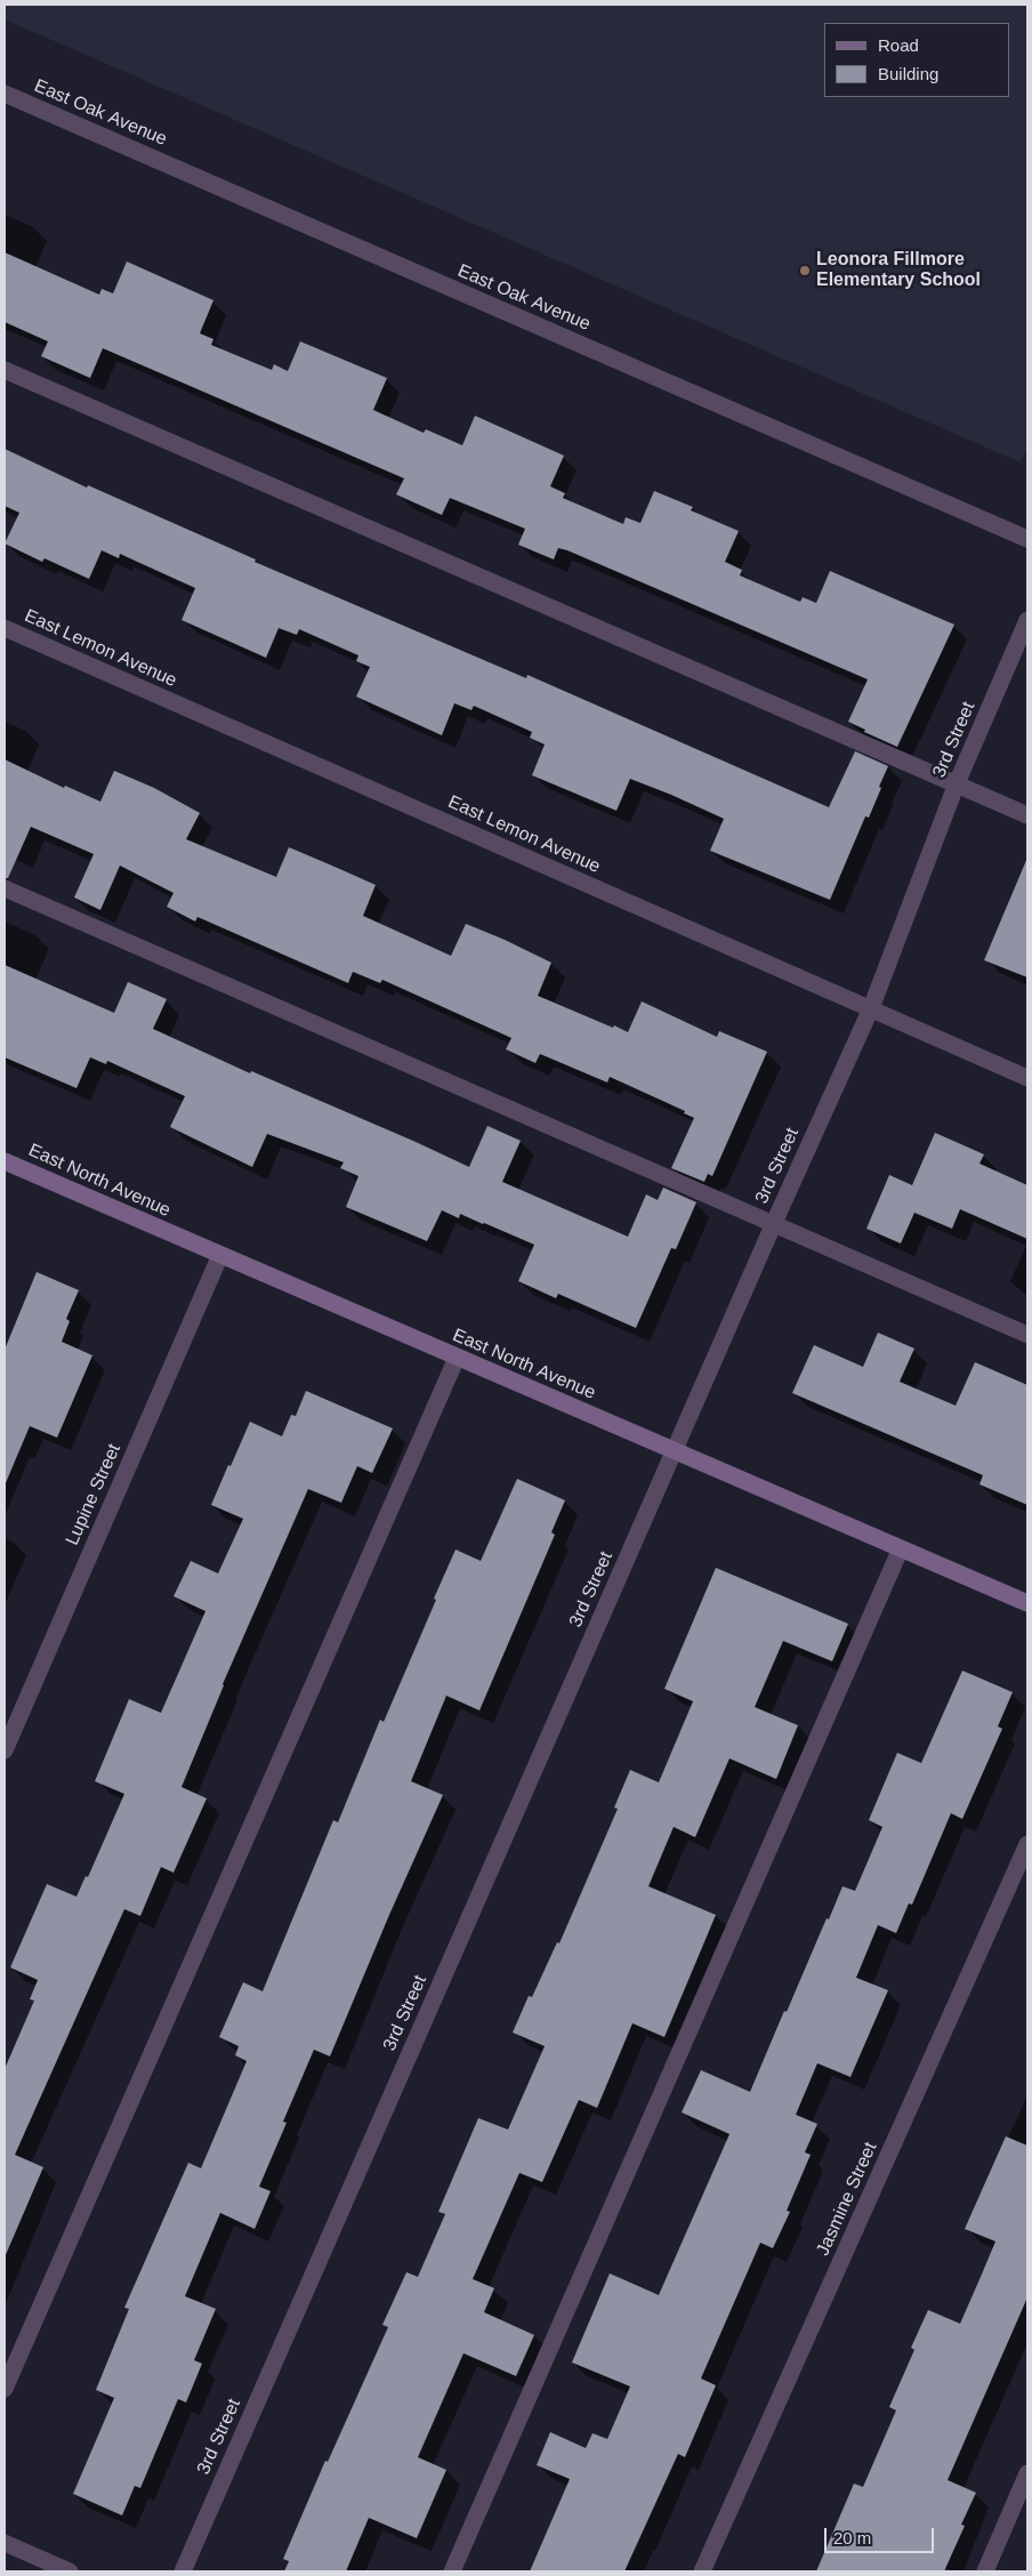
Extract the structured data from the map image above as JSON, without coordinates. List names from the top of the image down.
{
  "streets": {
    "street": [
      "East Oak Avenue",
      "East Lemon Avenue",
      "3rd Street",
      "East North Avenue",
      "Lupine Street",
      "Jasmine Street"
    ]
  },
  "crossings": [
    ["East Lemon Avenue", "3rd Street"],
    ["3rd Street", "East North Avenue"],
    ["East North Avenue", "Lupine Street"]
  ],
  "places": ["Leonora Fillmore Elementary School"],
  "legend": ["Road", "Building"],
  "scale_bar": "20 m"
}
